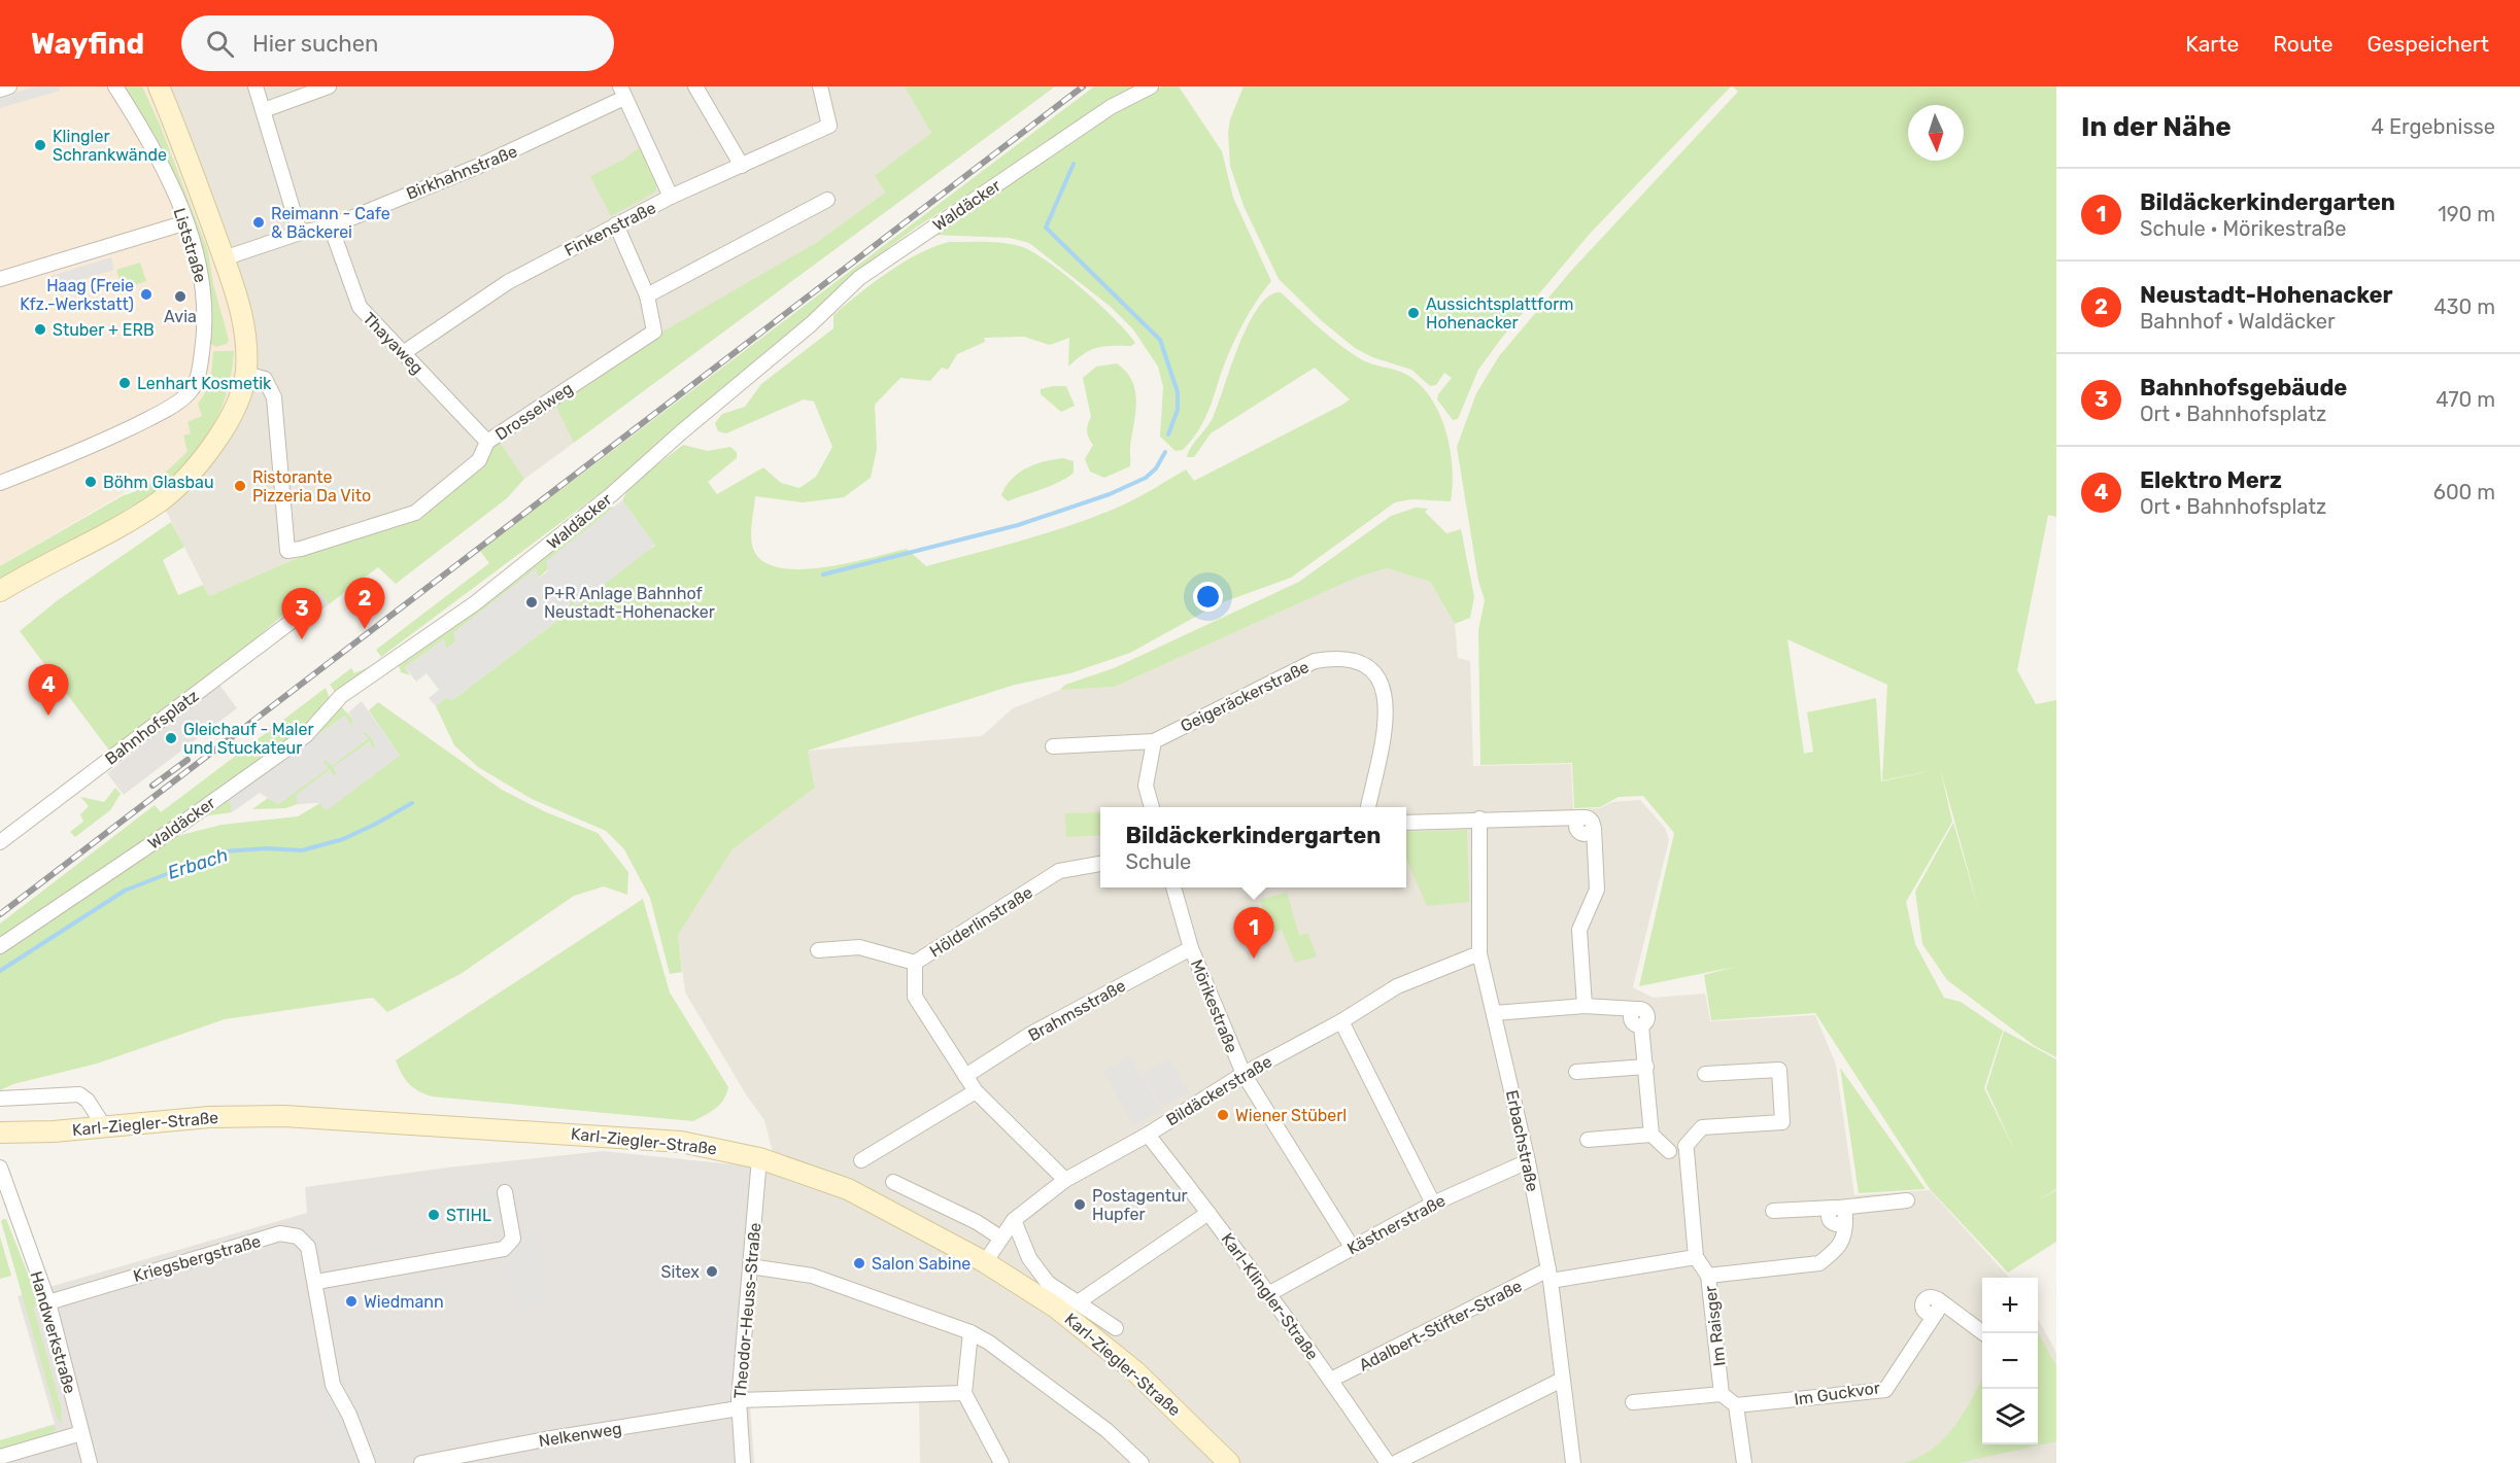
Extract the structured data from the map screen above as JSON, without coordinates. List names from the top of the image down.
{
  "streets": {
    "street": [
      "Birkhahnstraße",
      "Waldäcker",
      "Finkenstraße",
      "Liststraße",
      "Thayaweg",
      "Drosselweg",
      "Geigeräckerstraße",
      "Bahnhofsplatz",
      "Hölderlinstraße",
      "Mörikestraße",
      "Brahmsstraße",
      "Bildäckerstraße",
      "Karl-Ziegler-Straße",
      "Erbachstraße",
      "Kästnerstraße",
      "Kriegsbergstraße",
      "Karl-Klingler-Straße",
      "Theodor-Heuss-Straße",
      "Adalbert-Stifter-Straße",
      "Im Raisger",
      "Handwerkstraße",
      "Im Guckvor",
      "Nelkenweg"
    ]
  },
  "crossings": [
    ["Birkhahnstraße", "Thayaweg"],
    ["Finkenstraße", "Thayaweg"],
    ["Thayaweg", "Drosselweg"],
    ["Mörikestraße", "Brahmsstraße"],
    ["Mörikestraße", "Bildäckerstraße"],
    ["Mörikestraße", "Kästnerstraße"],
    ["Bildäckerstraße", "Karl-Ziegler-Straße"],
    ["Bildäckerstraße", "Erbachstraße"],
    ["Bildäckerstraße", "Karl-Klingler-Straße"],
    ["Karl-Ziegler-Straße", "Theodor-Heuss-Straße"],
    ["Erbachstraße", "Kästnerstraße"],
    ["Erbachstraße", "Adalbert-Stifter-Straße"],
    ["Kästnerstraße", "Karl-Klingler-Straße"],
    ["Kriegsbergstraße", "Handwerkstraße"],
    ["Karl-Klingler-Straße", "Adalbert-Stifter-Straße"],
    ["Theodor-Heuss-Straße", "Nelkenweg"],
    ["Adalbert-Stifter-Straße", "Im Raisger"]
  ],
  "water": ["Erbach"],
  "places": [
    "Klingler Schrankwände",
    "Reimann - Cafe & Bäckerei",
    "Haag (Freie Kfz.-Werkstatt)",
    "Avia",
    "Aussichtsplattform Hohenacker",
    "Stuber + ERB",
    "Lenhart Kosmetik",
    "Böhm Glasbau",
    "Ristorante Pizzeria Da Vito",
    "P+R Anlage Bahnhof Neustadt-Hohenacker",
    "Gleichauf - Maler und Stuckateur",
    "Wiener Stüberl",
    "Postagentur Hupfer",
    "STIHL",
    "Salon Sabine",
    "Sitex",
    "Wiedmann"
  ],
  "north": "bottom",
  "page": {
    "header": "Wayfind",
    "search": "Hier suchen",
    "nav": ["Karte", "Route", "Gespeichert"],
    "heading": ["In der Nähe", "4 Ergebnisse"],
    "list": [
      {
        "mark": "1",
        "name": "Bildäckerkindergarten",
        "note": "Schule · Mörikestraße",
        "value": "190 m"
      },
      {
        "mark": "2",
        "name": "Neustadt-Hohenacker",
        "note": "Bahnhof · Waldäcker",
        "value": "430 m"
      },
      {
        "mark": "3",
        "name": "Bahnhofsgebäude",
        "note": "Ort · Bahnhofsplatz",
        "value": "470 m"
      },
      {
        "mark": "4",
        "name": "Elektro Merz",
        "note": "Ort · Bahnhofsplatz",
        "value": "600 m"
      }
    ],
    "pins": [
      "2",
      "3",
      "4",
      "1"
    ],
    "popup": ["Bildäckerkindergarten", "Schule"],
    "map_buttons": ["+", "−"]
  }
}
